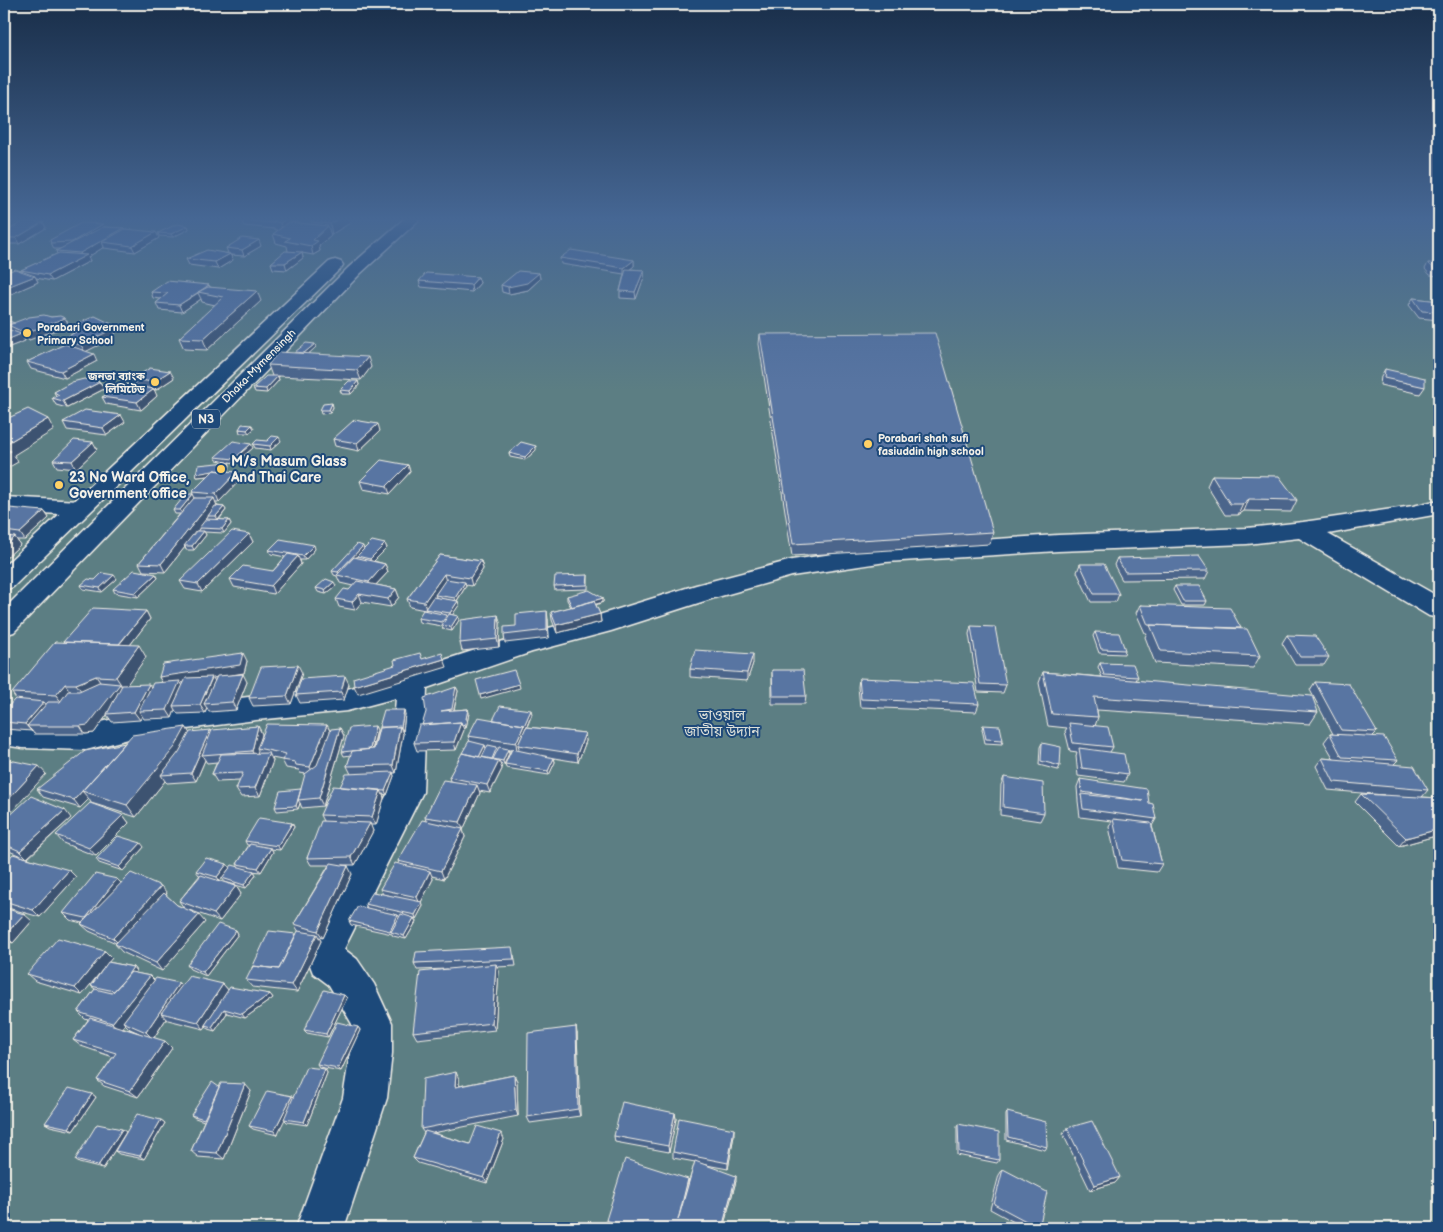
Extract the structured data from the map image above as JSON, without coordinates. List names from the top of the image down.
{
  "streets": {
    "main road": ["Dhaka-Mymensingh", "N3"]
  },
  "parks": ["ভাওয়াল জাতীয় উদ্যান"],
  "places": [
    "Porabari Government Primary School",
    "জনতা ব্যাংক লিমিটেড",
    "Porabari shah sufi fasiuddin high school",
    "M/s Masum Glass And Thai Care",
    "23 No Ward Office, Government office"
  ]
}
